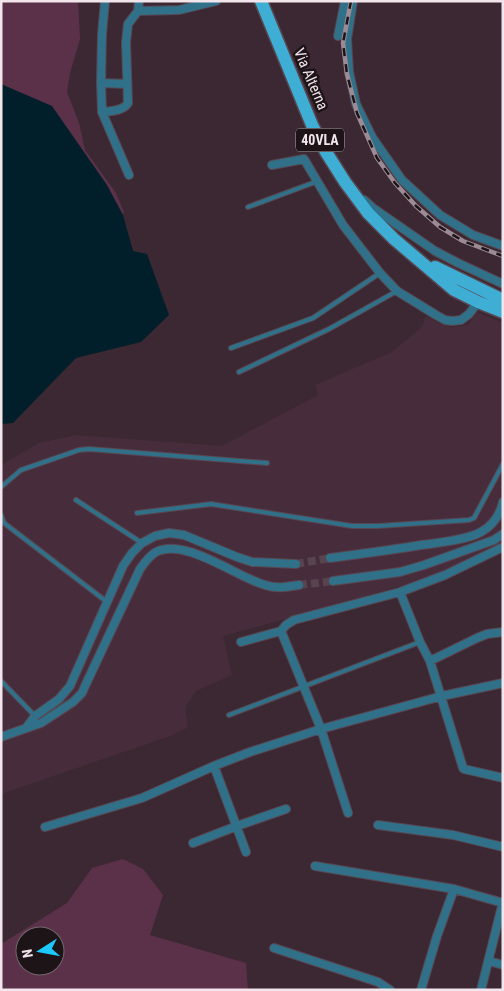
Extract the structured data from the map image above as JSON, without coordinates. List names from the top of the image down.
{
  "streets": {
    "main road": ["Via Alterna", "40VLA"]
  },
  "north": "left"
}
